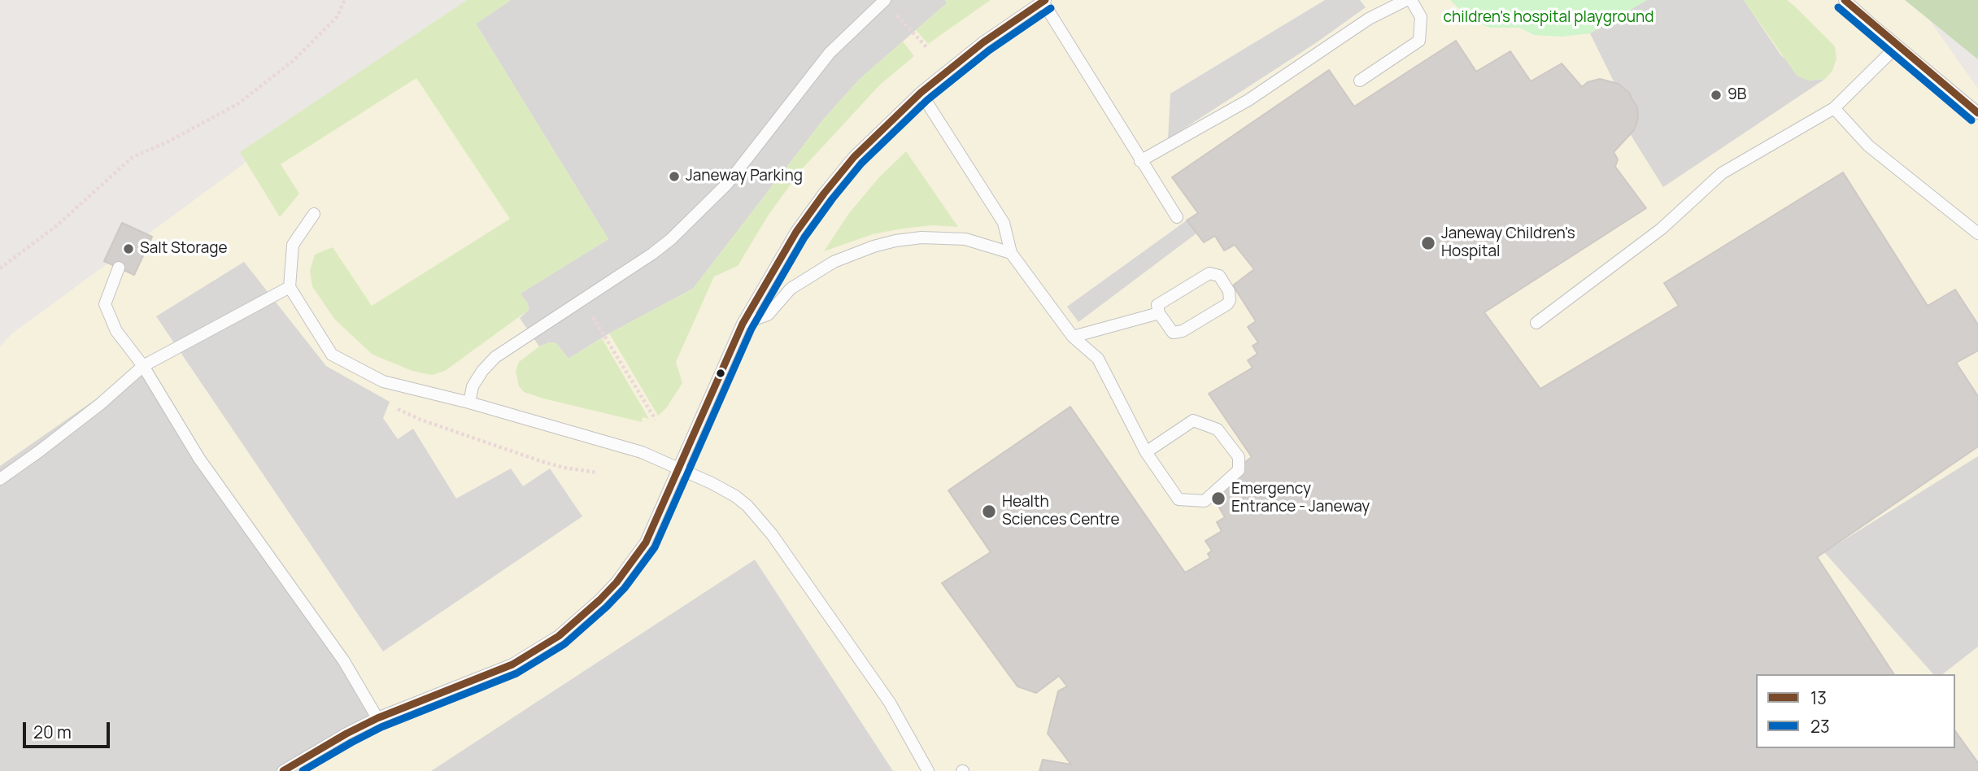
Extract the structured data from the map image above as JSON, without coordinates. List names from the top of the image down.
{
  "parks": ["children's hospital playground"],
  "places": [
    "9B",
    "Janeway Parking",
    "Janeway Children's Hospital",
    "Salt Storage",
    "Emergency Entrance - Janeway",
    "Health Sciences Centre"
  ],
  "lines": ["transit line 13", "transit line 23"],
  "legend": ["13", "23"],
  "scale_bar": "20 m"
}
